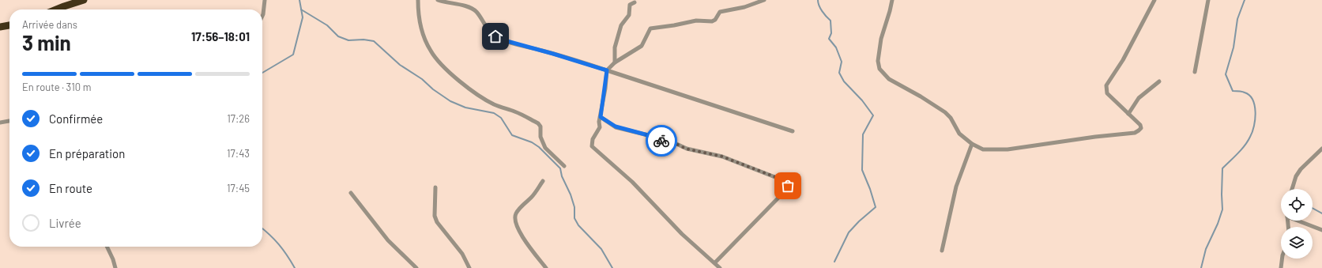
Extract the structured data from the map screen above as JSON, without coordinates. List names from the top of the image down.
{
  "page": {
    "heading": ["3 min", "Arrivée dans", "17:56–18:01"],
    "bar": "En route · 310 m",
    "list": [
      ["Confirmée", "17:26"],
      ["En préparation", "17:43"],
      ["En route", "17:45"],
      "Livrée"
    ]
  }
}
